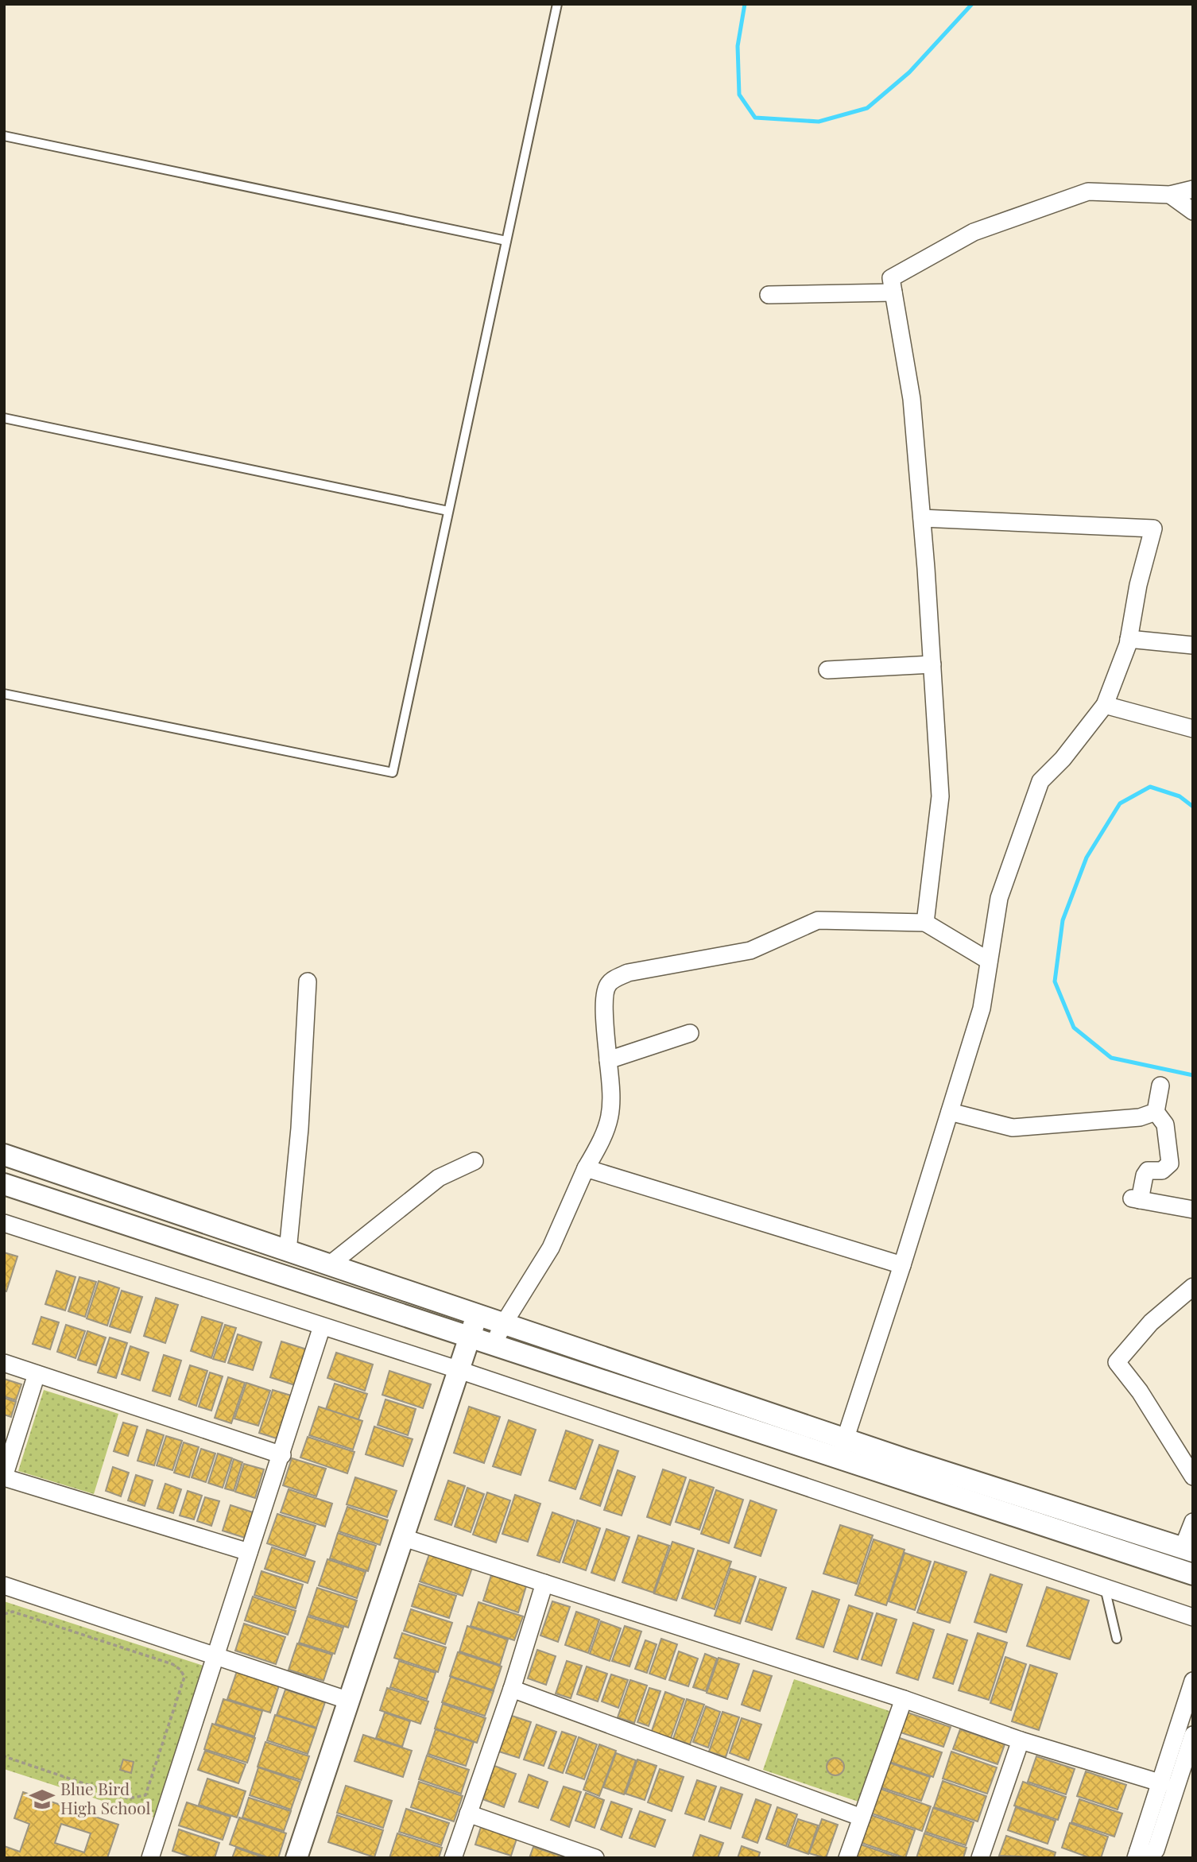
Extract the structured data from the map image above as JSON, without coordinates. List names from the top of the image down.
{
  "places": {
    "school or university": ["Blue Bird High School"]
  }
}
